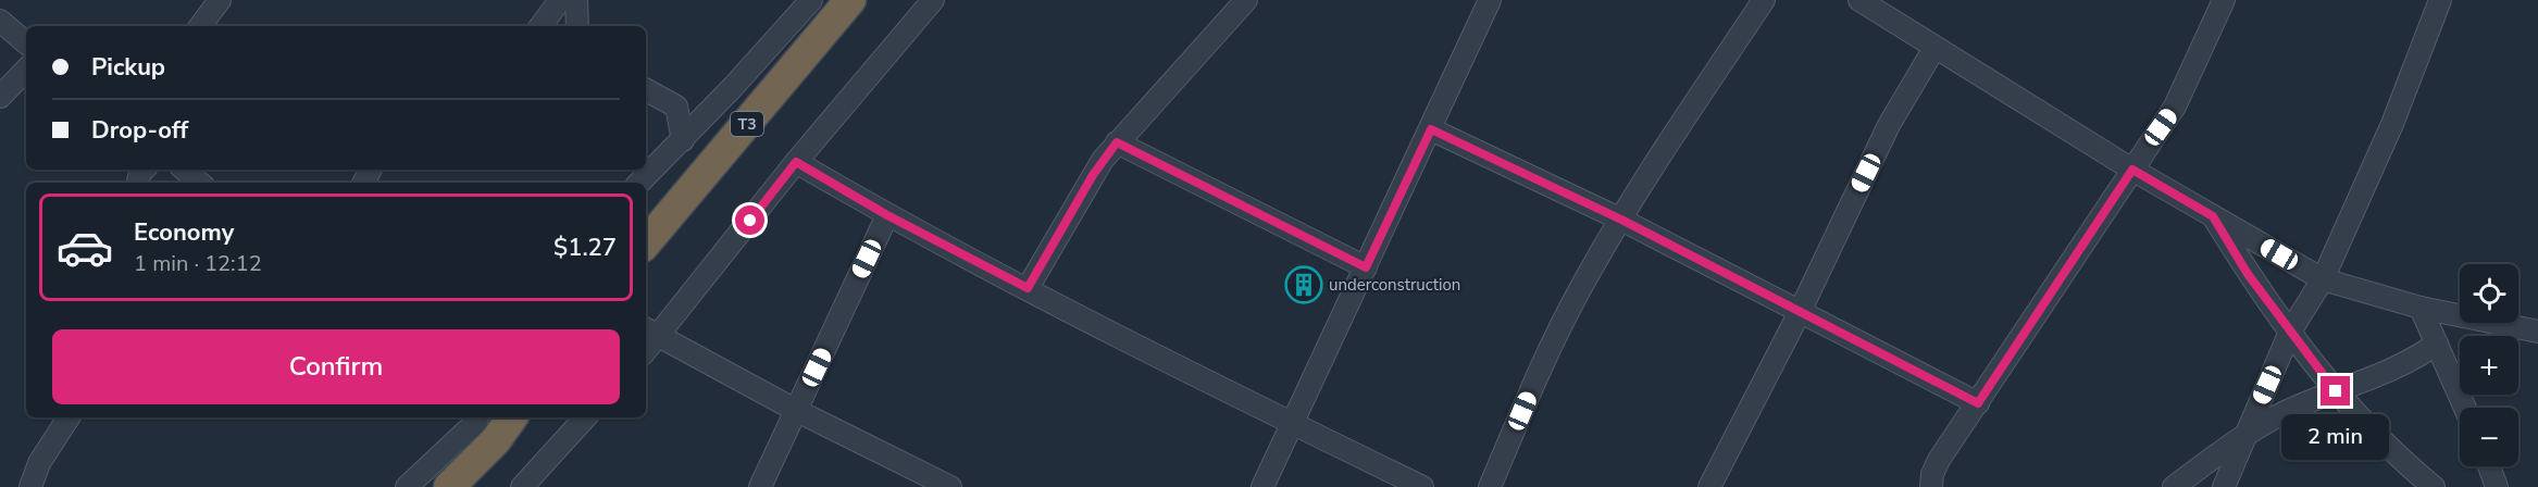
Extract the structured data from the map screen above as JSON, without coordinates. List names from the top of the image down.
{
  "streets": {
    "highway": ["T3"]
  },
  "places": {
    "building": ["underconstruction"]
  },
  "page": {
    "banner": ["Pickup", "Drop-off"],
    "list": [
      {
        "name": "Economy",
        "note": "1 min · 12:12",
        "value": "$1.27"
      }
    ],
    "map_buttons": ["+", "−"],
    "buttons": "Confirm",
    "bubble": "2 min"
  }
}
